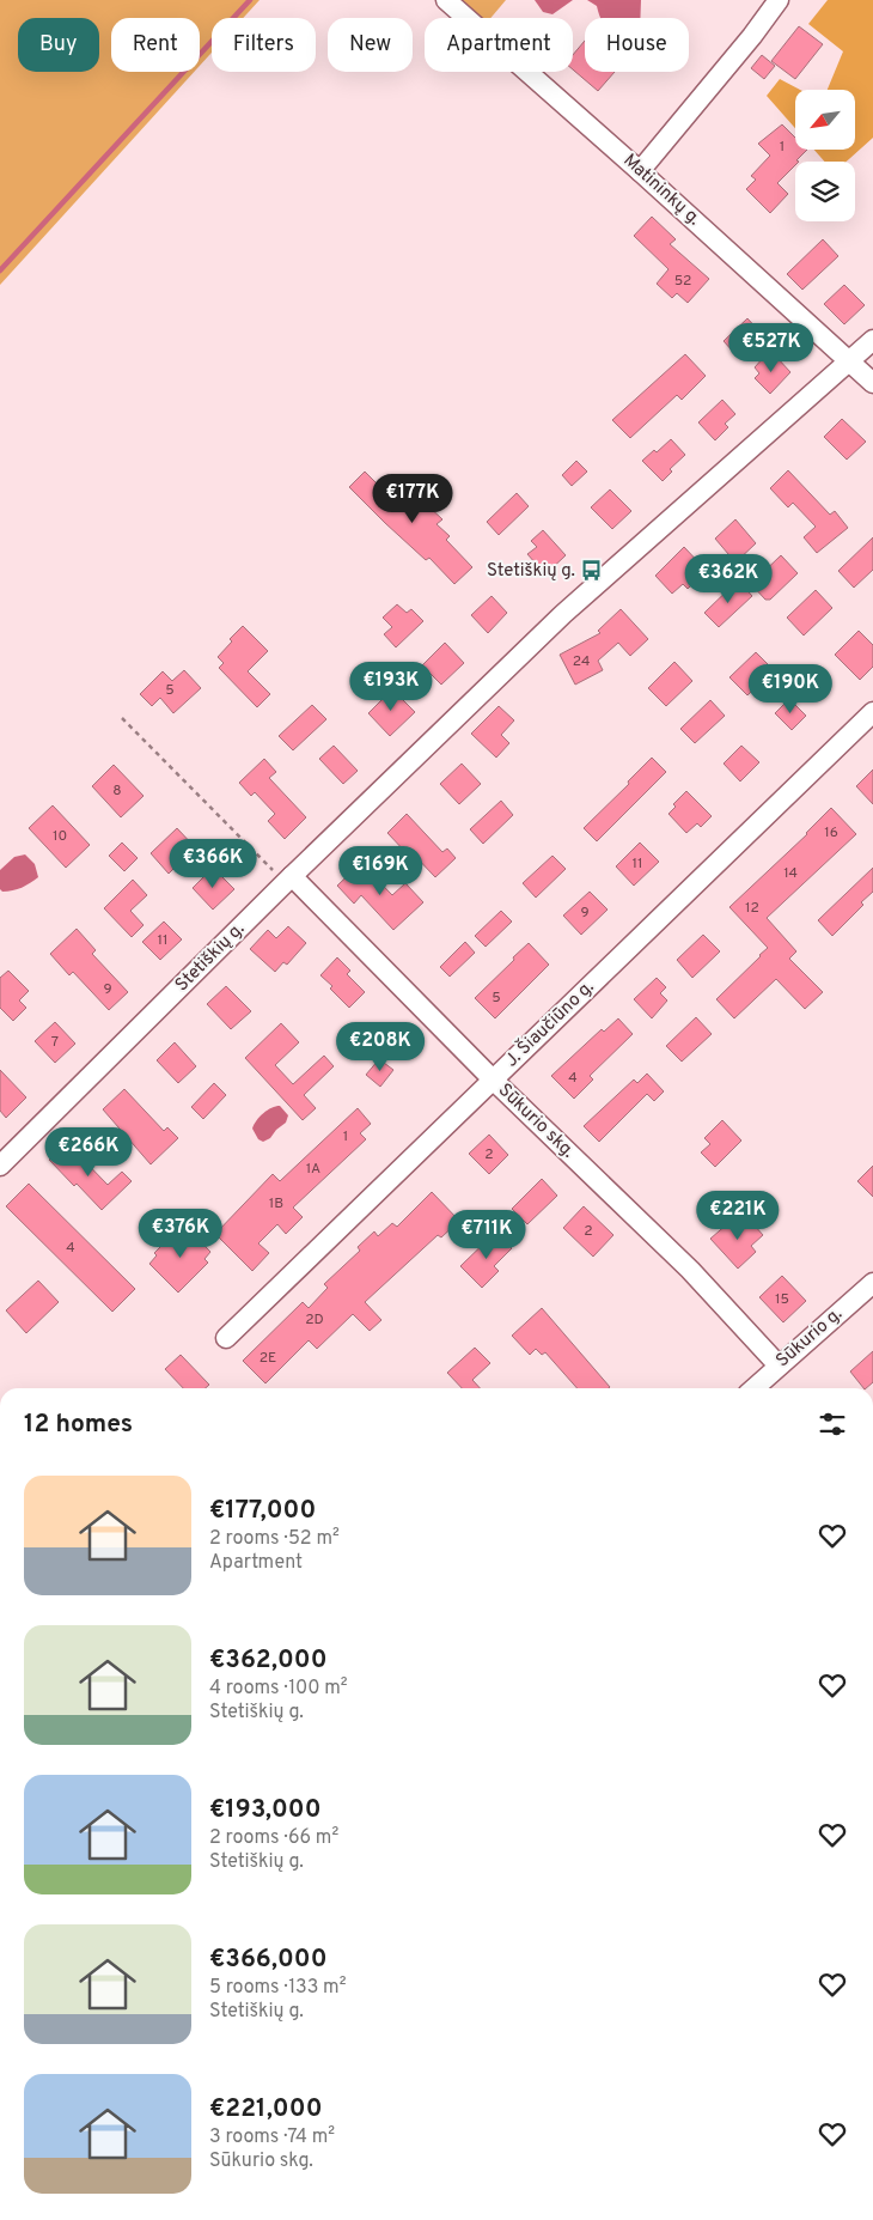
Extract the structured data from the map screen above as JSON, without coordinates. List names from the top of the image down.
{
  "streets": {
    "street": [
      "Matininkų g.",
      "Stetiškių g.",
      "J. Šiaučiūno g.",
      "Sūkurio skg.",
      "Sūkurio g."
    ]
  },
  "crossings": [
    ["Matininkų g.", "Stetiškių g."],
    ["Stetiškių g.", "Sūkurio skg."],
    ["J. Šiaučiūno g.", "Sūkurio skg."],
    ["Sūkurio skg.", "Sūkurio g."]
  ],
  "places": {
    "bus stop": ["Stetiškių g."]
  },
  "house_numbers": [
    "1",
    "52",
    "24",
    "5",
    "8",
    "16",
    "10",
    "11",
    "14",
    "12",
    "9",
    "11",
    "9",
    "5",
    "7",
    "4",
    "1",
    "2",
    "1A",
    "1B",
    "2",
    "4",
    "15",
    "2D",
    "2E"
  ],
  "north": "bottom left",
  "page": {
    "chip": [
      "Buy",
      "Rent",
      "Filters",
      "New",
      "Apartment",
      "House"
    ],
    "price": [
      "€527K",
      "€177K",
      "€362K",
      "€193K",
      "€190K",
      "€366K",
      "€169K",
      "€208K",
      "€266K",
      "€221K",
      "€376K",
      "€711K"
    ],
    "heading": "12 homes",
    "list": [
      {
        "name": "€177,000",
        "note": "2 rooms · 52 m² · Apartment"
      },
      {
        "name": "€362,000",
        "note": "4 rooms · 100 m² · Stetiškių g."
      },
      {
        "name": "€193,000",
        "note": "2 rooms · 66 m² · Stetiškių g."
      },
      {
        "name": "€366,000",
        "note": "5 rooms · 133 m² · Stetiškių g."
      },
      {
        "name": "€221,000",
        "note": "3 rooms · 74 m² · Sūkurio skg."
      }
    ]
  }
}
